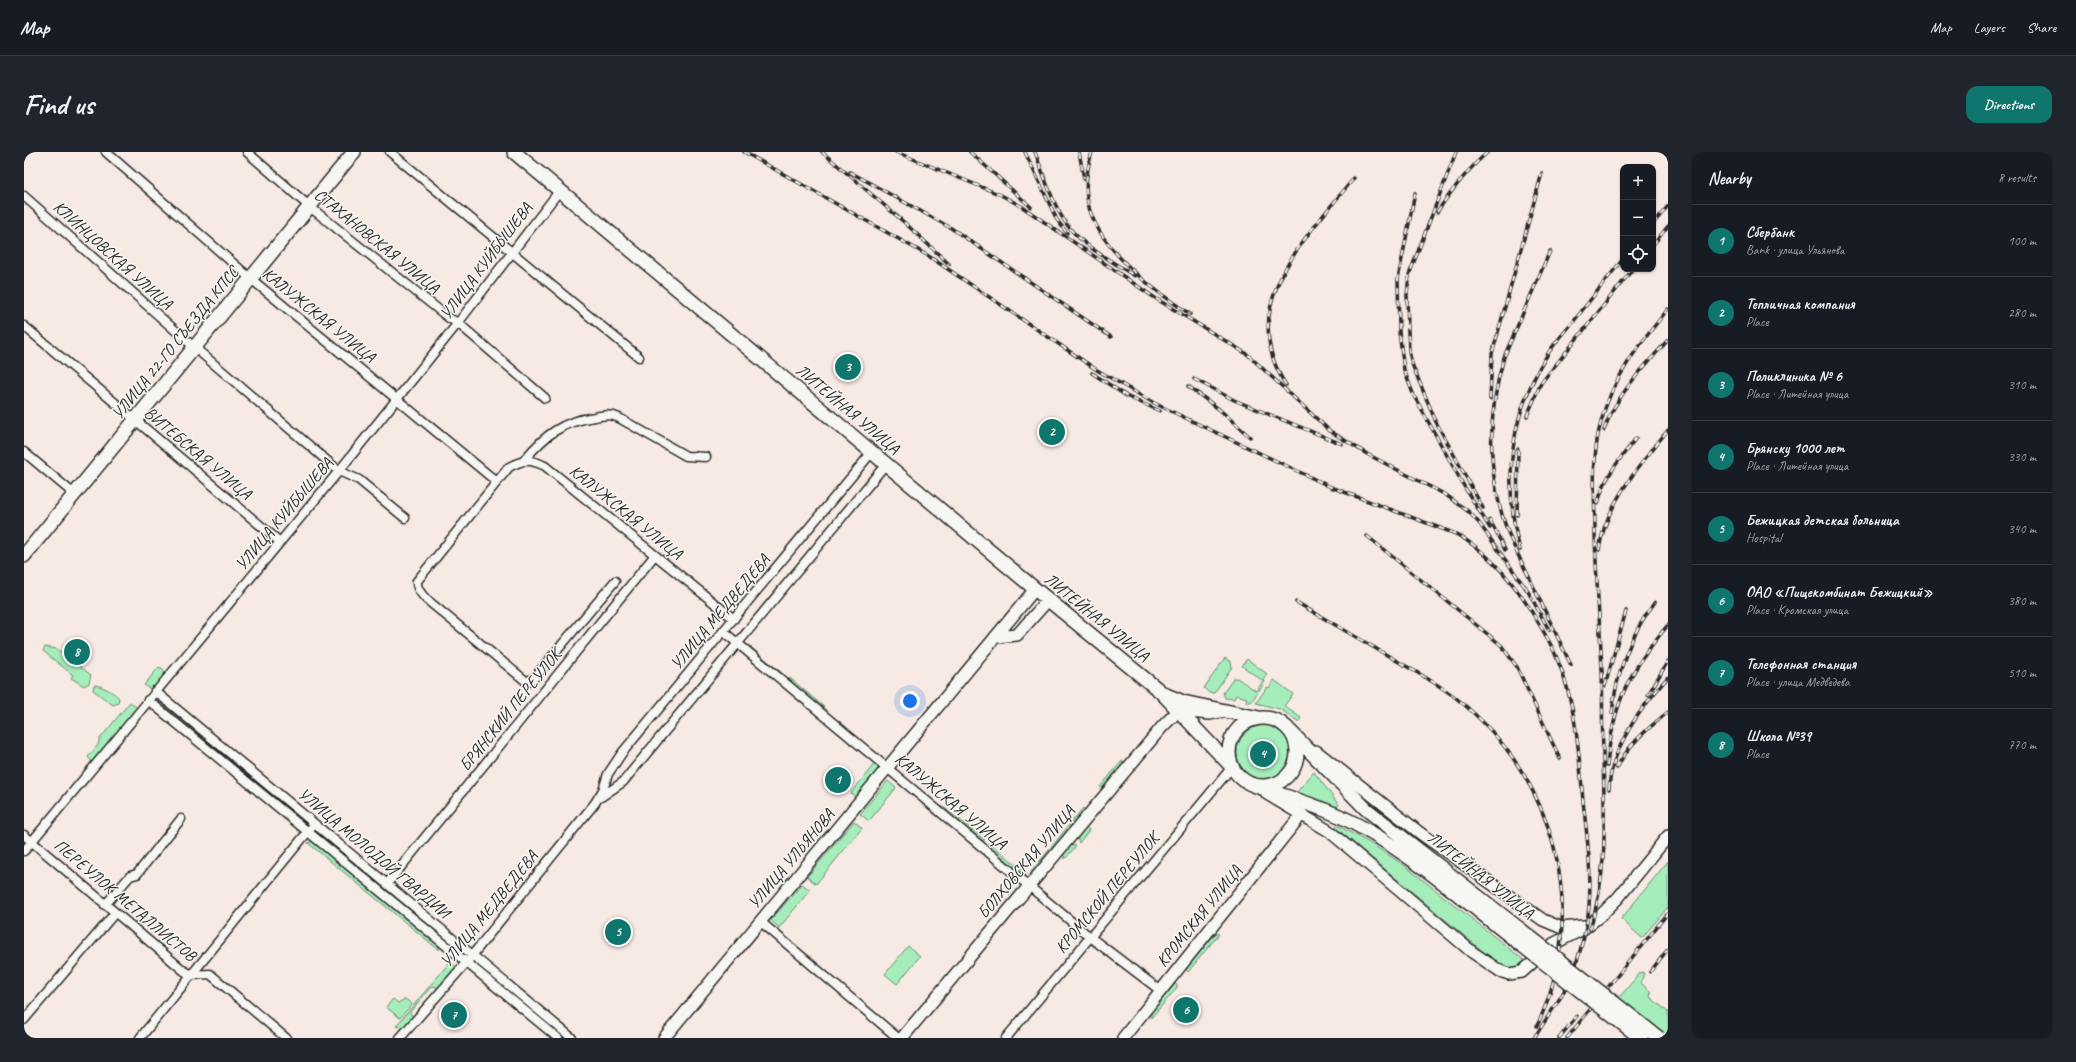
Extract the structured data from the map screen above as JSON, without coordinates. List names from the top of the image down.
{
  "streets": {
    "main road": [
      "УЛИЦА 22-ГО СЪЕЗДА КПСС",
      "ЛИТЕЙНАЯ УЛИЦА",
      "УЛИЦА УЛЬЯНОВА",
      "БОЛХОВСКАЯ УЛИЦА",
      "КРОМСКАЯ УЛИЦА"
    ],
    "street": [
      "СТАХАНОВСКАЯ УЛИЦА",
      "КЛИНЦОВСКАЯ УЛИЦА",
      "УЛИЦА КУЙБЫШЕВА",
      "КАЛУЖСКАЯ УЛИЦА",
      "ВИТЕБСКАЯ УЛИЦА",
      "УЛИЦА МЕДВЕДЕВА",
      "БРЯНСКИЙ ПЕРЕУЛОК",
      "УЛИЦА МОЛОДОЙ ГВАРДИИ",
      "КРОМСКОЙ ПЕРЕУЛОК",
      "ПЕРЕУЛОК МЕТАЛЛИСТОВ"
    ]
  },
  "crossings": [
    ["СТАХАНОВСКАЯ УЛИЦА", "УЛИЦА КУЙБЫШЕВА"],
    ["СТАХАНОВСКАЯ УЛИЦА", "УЛИЦА 22-ГО СЪЕЗДА КПСС"],
    ["КЛИНЦОВСКАЯ УЛИЦА", "УЛИЦА КУЙБЫШЕВА"],
    ["КЛИНЦОВСКАЯ УЛИЦА", "УЛИЦА 22-ГО СЪЕЗДА КПСС"],
    ["УЛИЦА КУЙБЫШЕВА", "КАЛУЖСКАЯ УЛИЦА"],
    ["УЛИЦА КУЙБЫШЕВА", "ЛИТЕЙНАЯ УЛИЦА"],
    ["УЛИЦА КУЙБЫШЕВА", "ВИТЕБСКАЯ УЛИЦА"],
    ["УЛИЦА КУЙБЫШЕВА", "УЛИЦА МОЛОДОЙ ГВАРДИИ"],
    ["УЛИЦА КУЙБЫШЕВА", "ПЕРЕУЛОК МЕТАЛЛИСТОВ"],
    ["КАЛУЖСКАЯ УЛИЦА", "УЛИЦА 22-ГО СЪЕЗДА КПСС"],
    ["КАЛУЖСКАЯ УЛИЦА", "УЛИЦА МЕДВЕДЕВА"],
    ["КАЛУЖСКАЯ УЛИЦА", "БРЯНСКИЙ ПЕРЕУЛОК"],
    ["КАЛУЖСКАЯ УЛИЦА", "УЛИЦА УЛЬЯНОВА"],
    ["КАЛУЖСКАЯ УЛИЦА", "БОЛХОВСКАЯ УЛИЦА"],
    ["КАЛУЖСКАЯ УЛИЦА", "КРОМСКОЙ ПЕРЕУЛОК"],
    ["КАЛУЖСКАЯ УЛИЦА", "КРОМСКАЯ УЛИЦА"],
    ["УЛИЦА 22-ГО СЪЕЗДА КПСС", "ВИТЕБСКАЯ УЛИЦА"],
    ["ЛИТЕЙНАЯ УЛИЦА", "УЛИЦА МЕДВЕДЕВА"],
    ["ЛИТЕЙНАЯ УЛИЦА", "УЛИЦА УЛЬЯНОВА"],
    ["ЛИТЕЙНАЯ УЛИЦА", "БОЛХОВСКАЯ УЛИЦА"],
    ["ЛИТЕЙНАЯ УЛИЦА", "КРОМСКОЙ ПЕРЕУЛОК"],
    ["УЛИЦА МЕДВЕДЕВА", "УЛИЦА МОЛОДОЙ ГВАРДИИ"],
    ["БРЯНСКИЙ ПЕРЕУЛОК", "УЛИЦА МОЛОДОЙ ГВАРДИИ"]
  ],
  "page": {
    "header": "Map",
    "nav": ["Map", "Layers", "Share"],
    "buttons": "Directions",
    "title": "Find us",
    "heading": ["Nearby", "8 results"],
    "map_buttons": ["+", "−"],
    "list": [
      {
        "mark": "1",
        "name": "Сбербанк",
        "note": "Bank · улица Ульянова",
        "value": "100 m"
      },
      {
        "mark": "2",
        "name": "Тепличная компания",
        "note": "Place",
        "value": "280 m"
      },
      {
        "mark": "3",
        "name": "Поликлиника № 6",
        "note": "Place · Литейная улица",
        "value": "310 m"
      },
      {
        "mark": "4",
        "name": "Брянску 1000 лет",
        "note": "Place · Литейная улица",
        "value": "330 m"
      },
      {
        "mark": "5",
        "name": "Бежицкая детская больница",
        "note": "Hospital",
        "value": "340 m"
      },
      {
        "mark": "6",
        "name": "ОАО «Пищекомбинат Бежицкий»",
        "note": "Place · Кромская улица",
        "value": "380 m"
      },
      {
        "mark": "7",
        "name": "Телефонная станция",
        "note": "Place · улица Медведева",
        "value": "510 m"
      },
      {
        "mark": "8",
        "name": "Школа №39",
        "note": "Place",
        "value": "770 m"
      }
    ],
    "pins": [
      "3",
      "2",
      "8",
      "4",
      "1",
      "5",
      "6",
      "7"
    ]
  }
}
